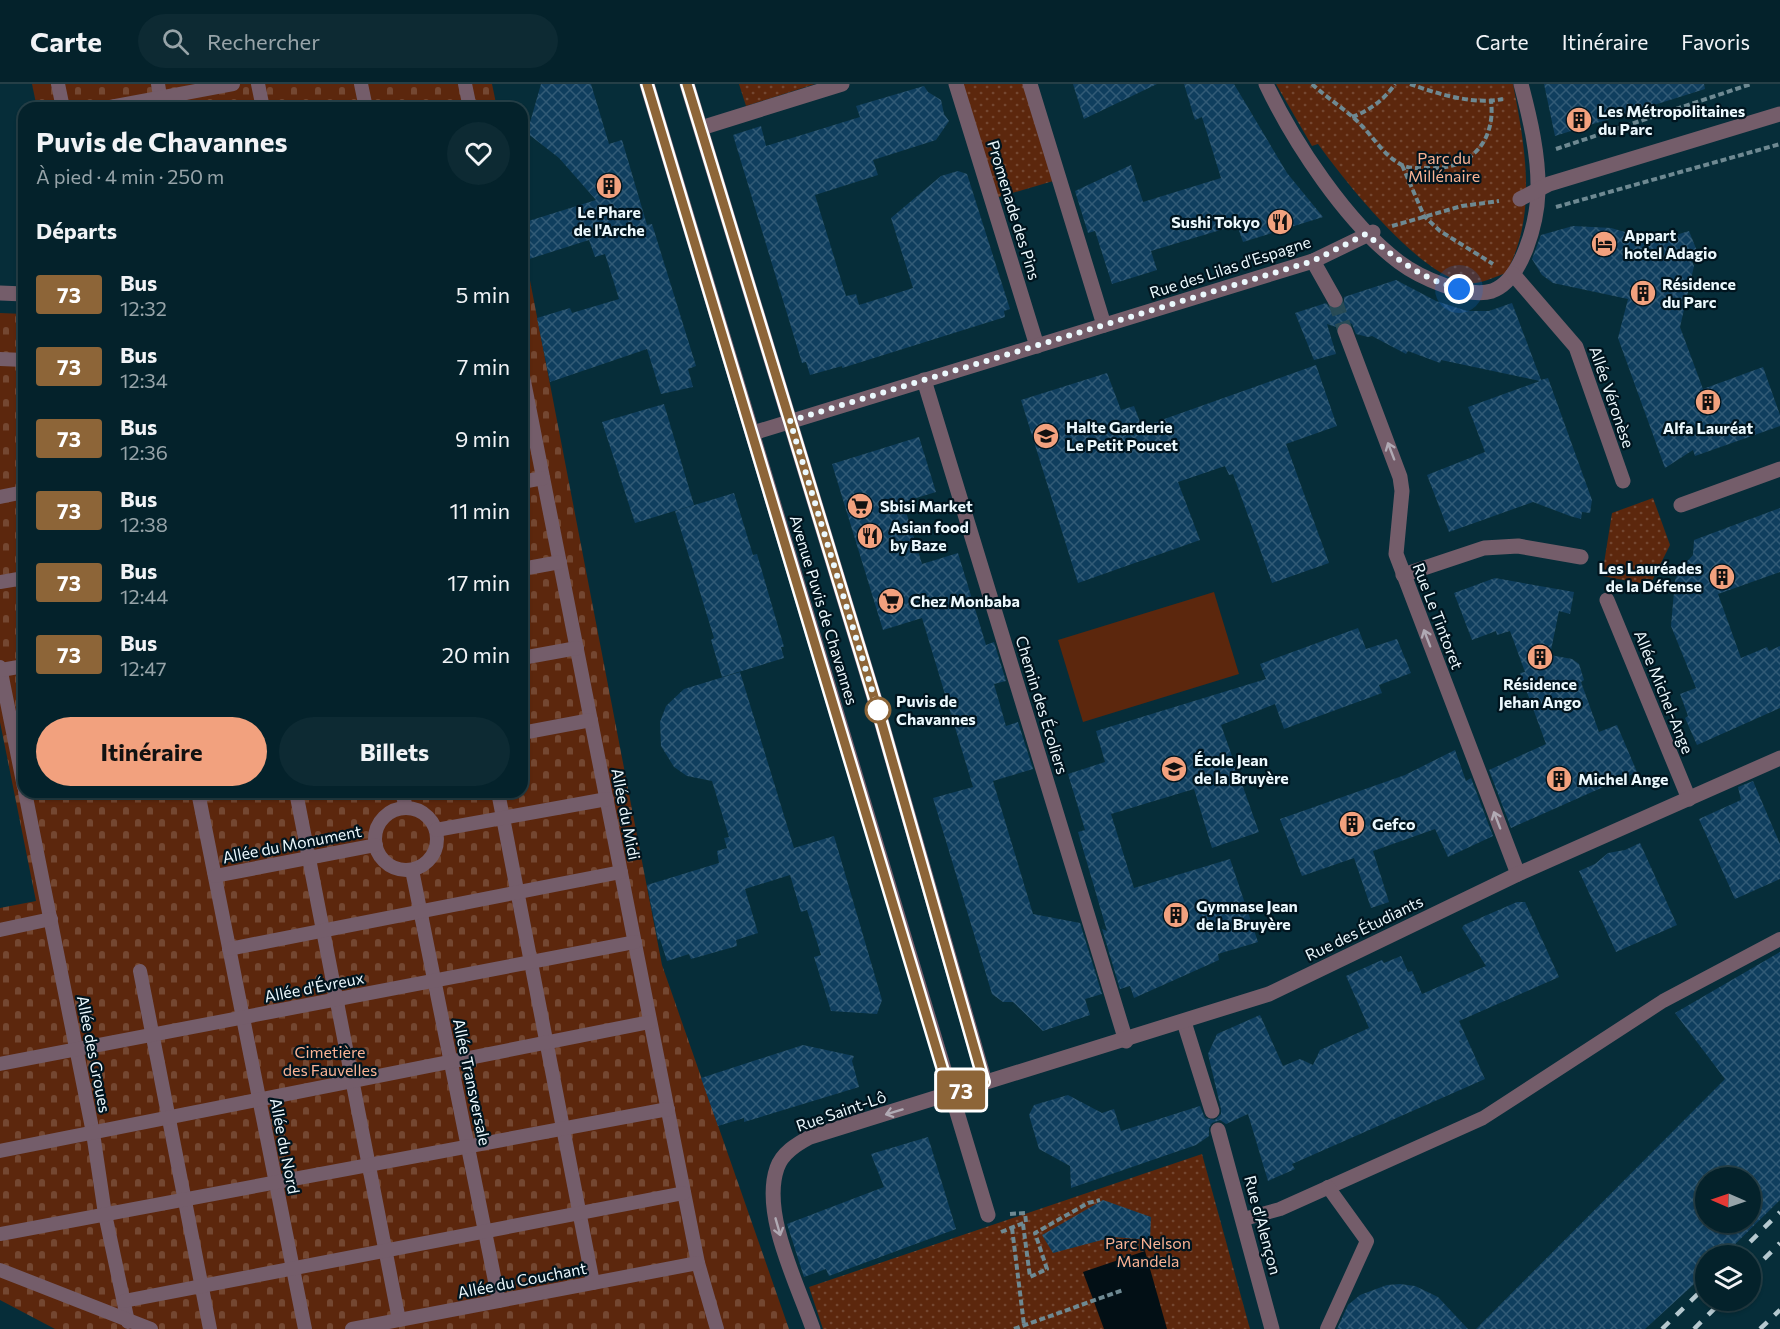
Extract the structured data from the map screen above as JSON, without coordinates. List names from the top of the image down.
{
  "streets": {
    "street": [
      "Promenade des Pins",
      "Rue des Lilas d'Espagne",
      "Allée Véronèse",
      "Avenue Puvis de Chavannes",
      "Rue Le Tintoret",
      "Allée Michel-Ange",
      "Chemin des Écoliers",
      "Rue des Étudiants",
      "Rue Saint-Lô",
      "Rue d'Alençon"
    ],
    "lane": [
      "Allée du Midi",
      "Allée du Monument",
      "Allée d'Évreux",
      "Allée des Groues",
      "Allée Transversale",
      "Allée du Nord",
      "Allée du Couchant"
    ]
  },
  "crossings": [
    ["Promenade des Pins", "Rue des Lilas d'Espagne"],
    ["Rue des Lilas d'Espagne", "Avenue Puvis de Chavannes"],
    ["Rue des Lilas d'Espagne", "Chemin des Écoliers"],
    ["Avenue Puvis de Chavannes", "Rue des Étudiants"],
    ["Avenue Puvis de Chavannes", "Rue Saint-Lô"],
    ["Rue Le Tintoret", "Rue des Étudiants"],
    ["Allée Michel-Ange", "Rue des Étudiants"],
    ["Chemin des Écoliers", "Rue des Étudiants"],
    ["Allée du Midi", "Allée d'Évreux"],
    ["Allée du Midi", "Allée du Couchant"],
    ["Allée du Monument", "Allée Transversale"],
    ["Allée du Monument", "Allée du Nord"],
    ["Rue des Étudiants", "Rue Saint-Lô"],
    ["Allée d'Évreux", "Allée des Groues"],
    ["Allée d'Évreux", "Allée Transversale"],
    ["Allée d'Évreux", "Allée du Nord"],
    ["Allée Transversale", "Allée du Couchant"]
  ],
  "one_way": ["Rue Le Tintoret"],
  "parks": ["Parc du Millénaire", "Cimetière des Fauvelles", "Parc Nelson Mandela"],
  "places": {
    "building": [
      "Les Métropolitaines du Parc",
      "Le Phare de l'Arche",
      "Résidence du Parc",
      "Alfa Lauréat",
      "Les Lauréades de la Défense",
      "Résidence Jehan Ango",
      "Michel Ange",
      "Gefco",
      "Gymnase Jean de la Bruyère"
    ],
    "restaurant": ["Sushi Tokyo", "Asian food by Baze"],
    "hotel": ["Appart hotel Adagio"],
    "school or university": ["Halte Garderie Le Petit Poucet", "École Jean de la Bruyère"],
    "supermarket": ["Sbisi Market", "Chez Monbaba"],
    "other": ["Puvis de Chavannes"]
  },
  "lines": ["bus line 73"],
  "north": "left",
  "page": {
    "header": "Carte",
    "search": "Rechercher",
    "nav": ["Carte", "Itinéraire", "Favoris"],
    "on_map": "73",
    "heading": [
      ["Puvis de Chavannes", "À pied · 4 min · 250 m"],
      "Départs"
    ],
    "list": [
      {
        "mark": "73",
        "name": "Bus",
        "note": "12:32",
        "value": "5 min"
      },
      {
        "mark": "73",
        "name": "Bus",
        "note": "12:34",
        "value": "7 min"
      },
      {
        "mark": "73",
        "name": "Bus",
        "note": "12:36",
        "value": "9 min"
      },
      {
        "mark": "73",
        "name": "Bus",
        "note": "12:38",
        "value": "11 min"
      },
      {
        "mark": "73",
        "name": "Bus",
        "note": "12:44",
        "value": "17 min"
      },
      {
        "mark": "73",
        "name": "Bus",
        "note": "12:47",
        "value": "20 min"
      }
    ],
    "buttons": ["Itinéraire", "Billets"]
  }
}
